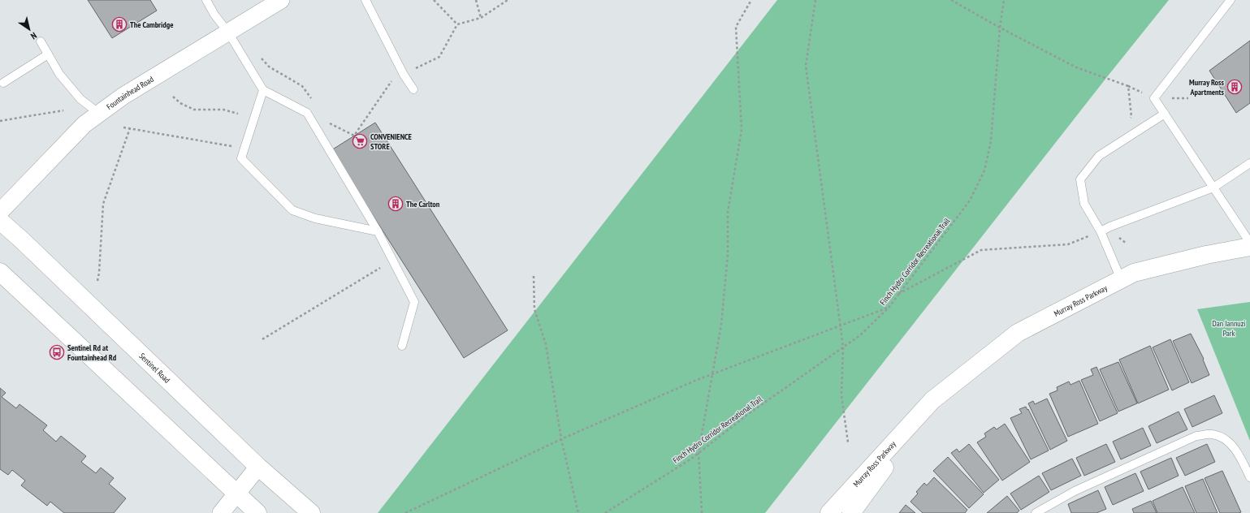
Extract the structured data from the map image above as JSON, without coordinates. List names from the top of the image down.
{
  "streets": {
    "street": ["Fountainhead Road", "Murray Ross Parkway", "Sentinel Road"],
    "path": ["Finch Hydro Corridor Recreational Trail"]
  },
  "parks": ["Dan Iannuzi Park"],
  "places": {
    "building": ["The Cambridge", "Murray Ross Apartments", "The Carlton"],
    "supermarket": ["CONVENIENCE STORE"],
    "bus stop": ["Sentinel Rd at Fountainhead Rd"]
  },
  "north": "bottom right"
}
